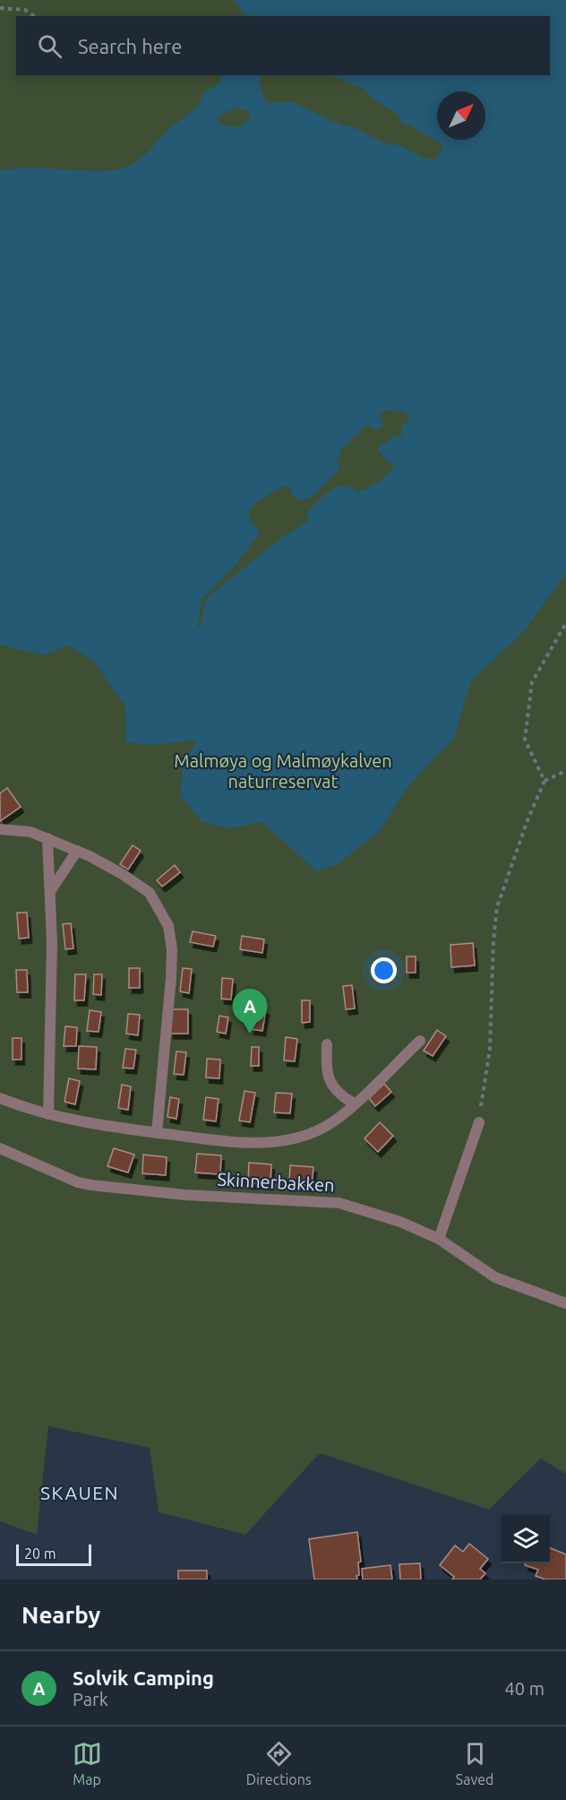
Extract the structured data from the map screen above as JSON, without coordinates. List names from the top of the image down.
{
  "streets": {
    "lane": ["Skinnerbakken"]
  },
  "districts": ["SKAUEN"],
  "parks": ["Malmøya og Malmøykalven naturreservat"],
  "scale_bar": "20 m",
  "north": "top right",
  "page": {
    "search": "Search here",
    "pins": "A",
    "scale": "20 m",
    "heading": "Nearby",
    "list": [
      {
        "mark": "A",
        "name": "Solvik Camping",
        "note": "Park",
        "value": "40 m"
      }
    ],
    "nav": ["Map", "Directions", "Saved"]
  }
}
